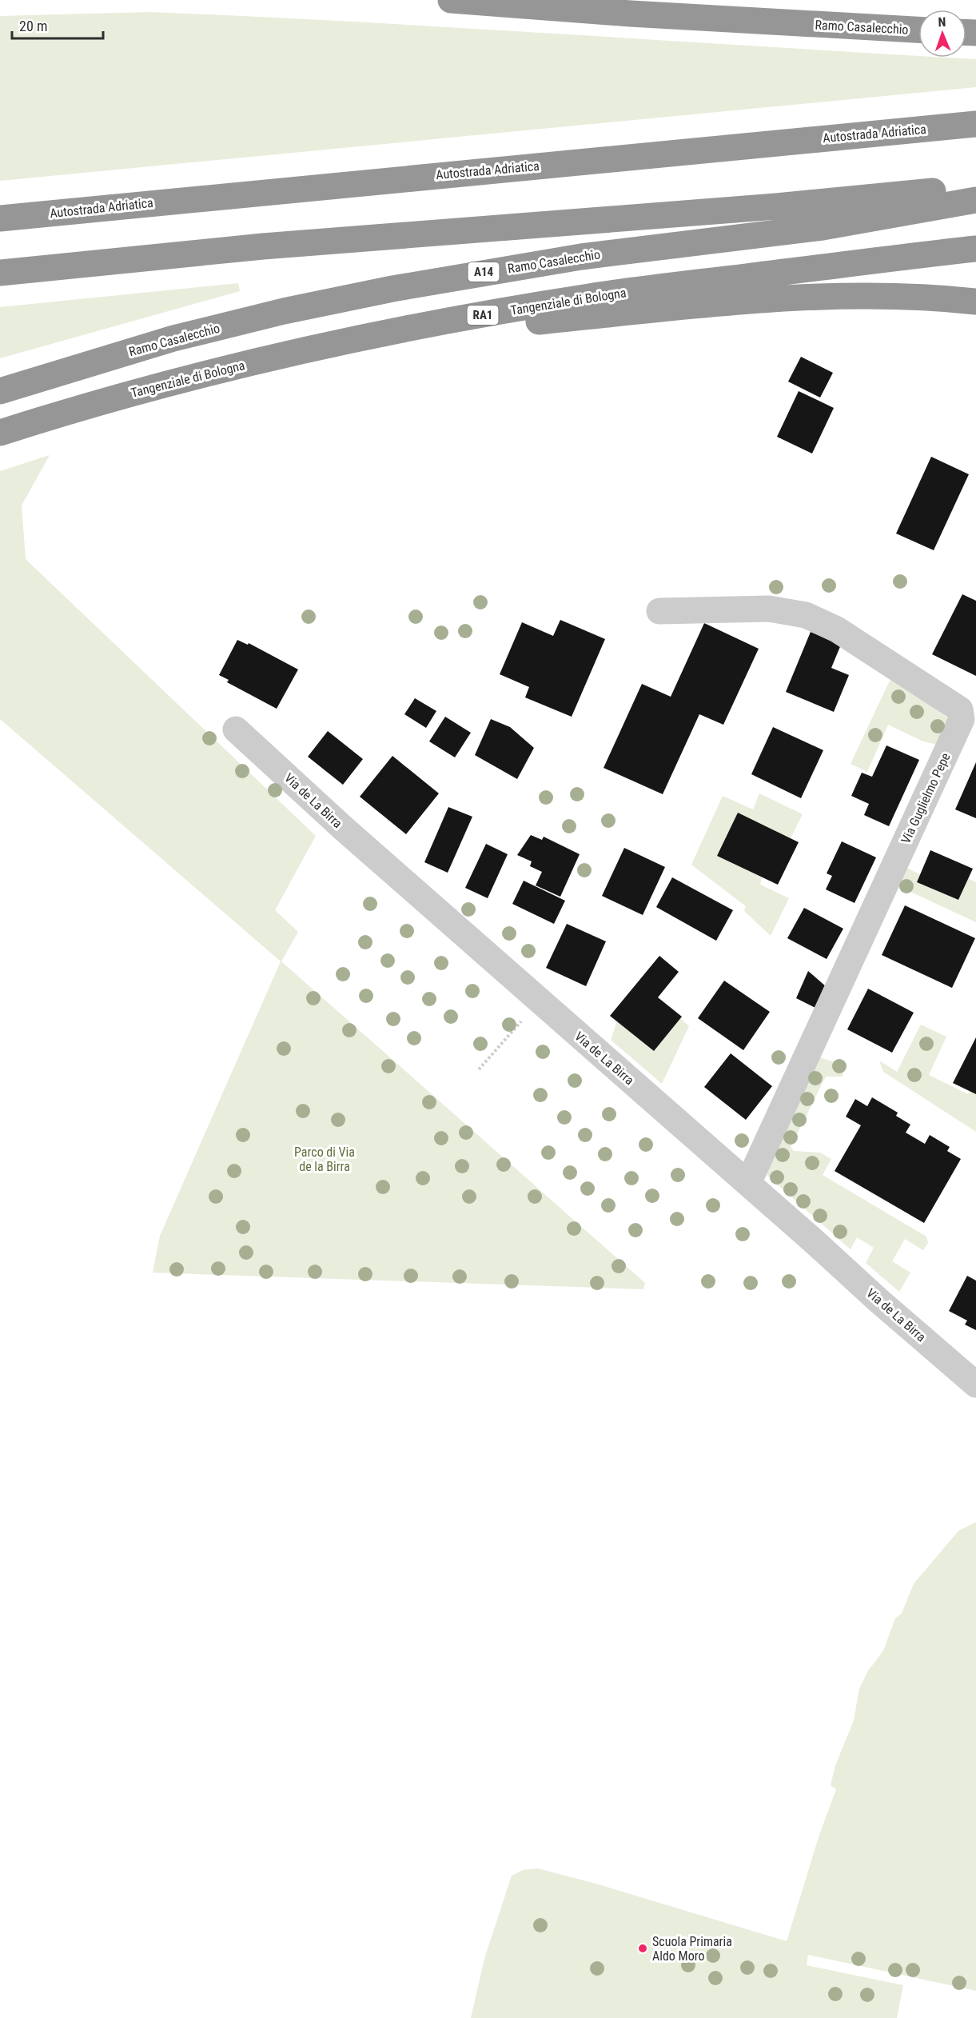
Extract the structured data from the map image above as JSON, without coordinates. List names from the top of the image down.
{
  "streets": {
    "highway": [
      "Ramo Casalecchio",
      "Autostrada Adriatica",
      "A14",
      "Tangenziale di Bologna",
      "RA1"
    ],
    "street": ["Via Guglielmo Pepe", "Via de La Birra"]
  },
  "crossings": [
    ["Via Guglielmo Pepe", "Via de La Birra"]
  ],
  "parks": ["Parco di Via de la Birra"],
  "places": ["Scuola Primaria Aldo Moro"],
  "scale_bar": "20 m",
  "north": "top"
}
